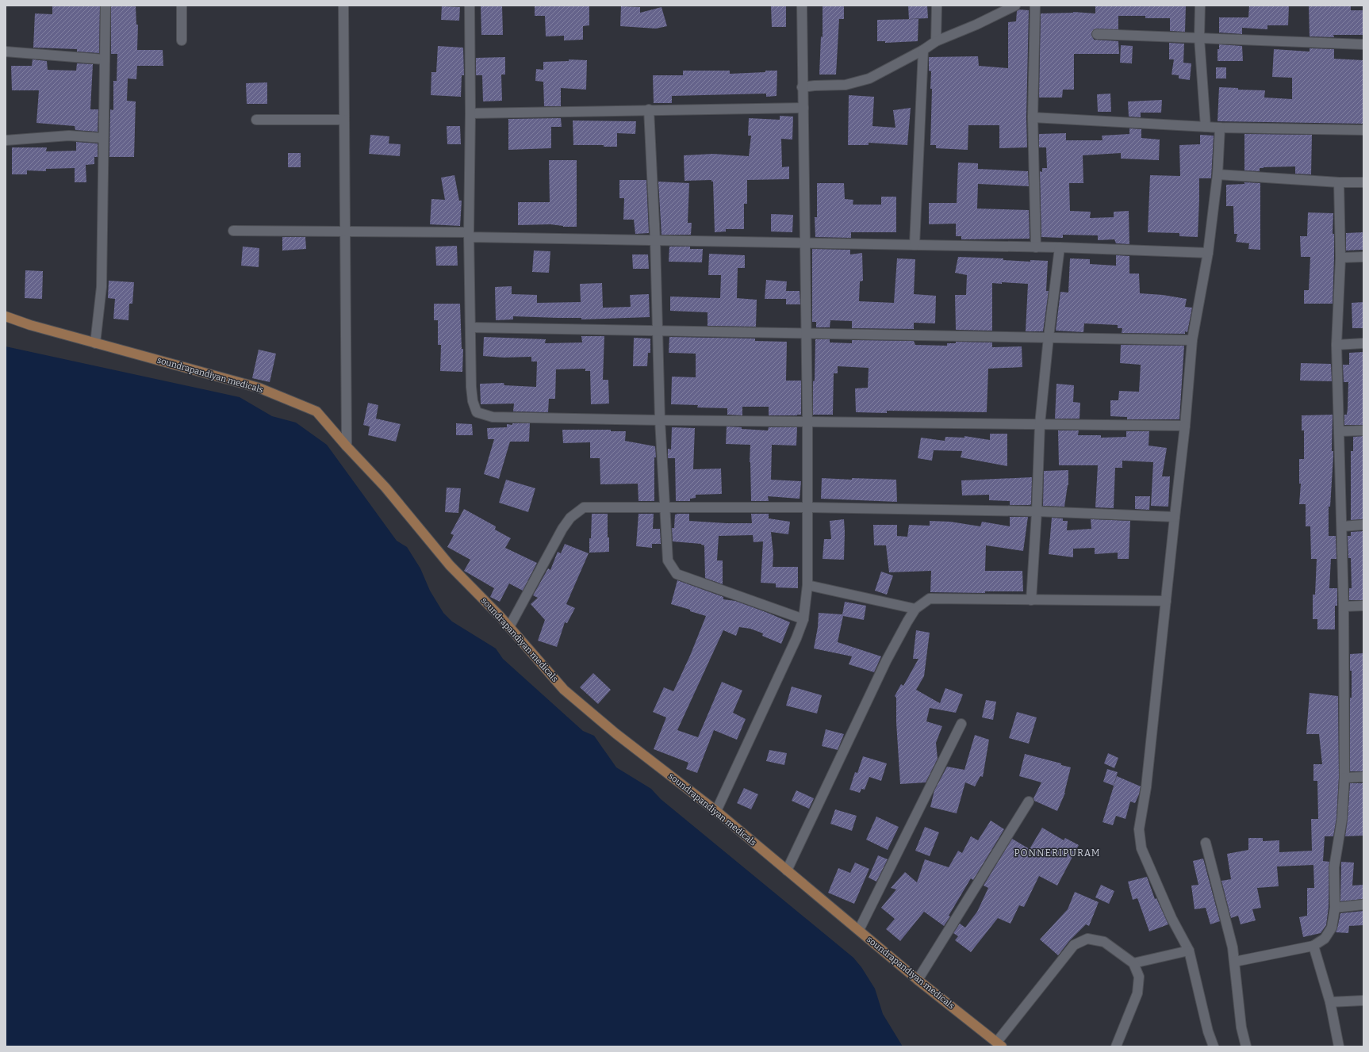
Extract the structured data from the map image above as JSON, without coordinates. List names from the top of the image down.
{
  "streets": {
    "main road": ["soundrapandiyan medicals"]
  },
  "districts": ["PONNERIPURAM"]
}
